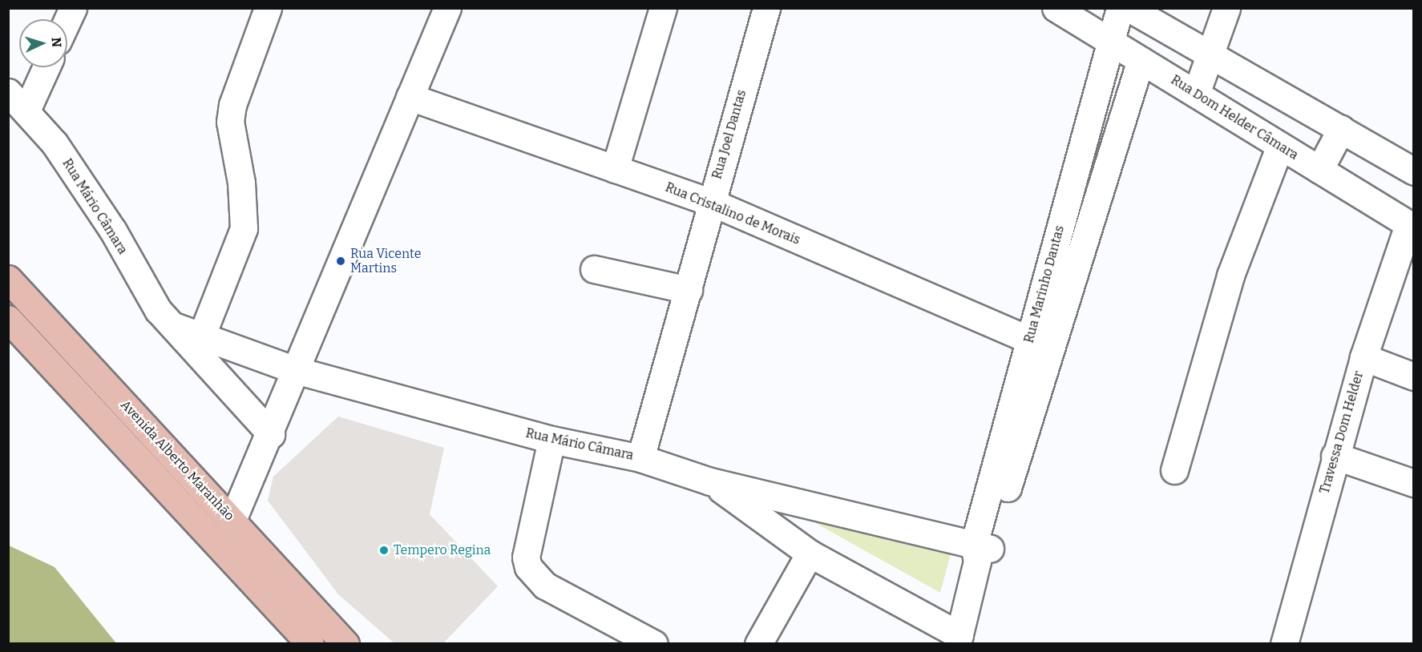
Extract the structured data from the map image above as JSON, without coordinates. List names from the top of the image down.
{
  "streets": {
    "main road": ["Avenida Alberto Maranhão"],
    "street": [
      "Rua Dom Helder Câmara",
      "Rua Joel Dantas",
      "Rua Mário Câmara",
      "Rua Cristalino de Morais",
      "Rua Marinho Dantas",
      "Travessa Dom Helder"
    ]
  },
  "crossings": [
    ["Rua Dom Helder Câmara", "Rua Marinho Dantas"],
    ["Rua Dom Helder Câmara", "Travessa Dom Helder"],
    ["Rua Joel Dantas", "Rua Mário Câmara"],
    ["Rua Joel Dantas", "Rua Cristalino de Morais"],
    ["Rua Mário Câmara", "Rua Marinho Dantas"],
    ["Rua Cristalino de Morais", "Rua Marinho Dantas"]
  ],
  "places": ["Rua Vicente Martins", "Tempero Regina"],
  "north": "right"
}
